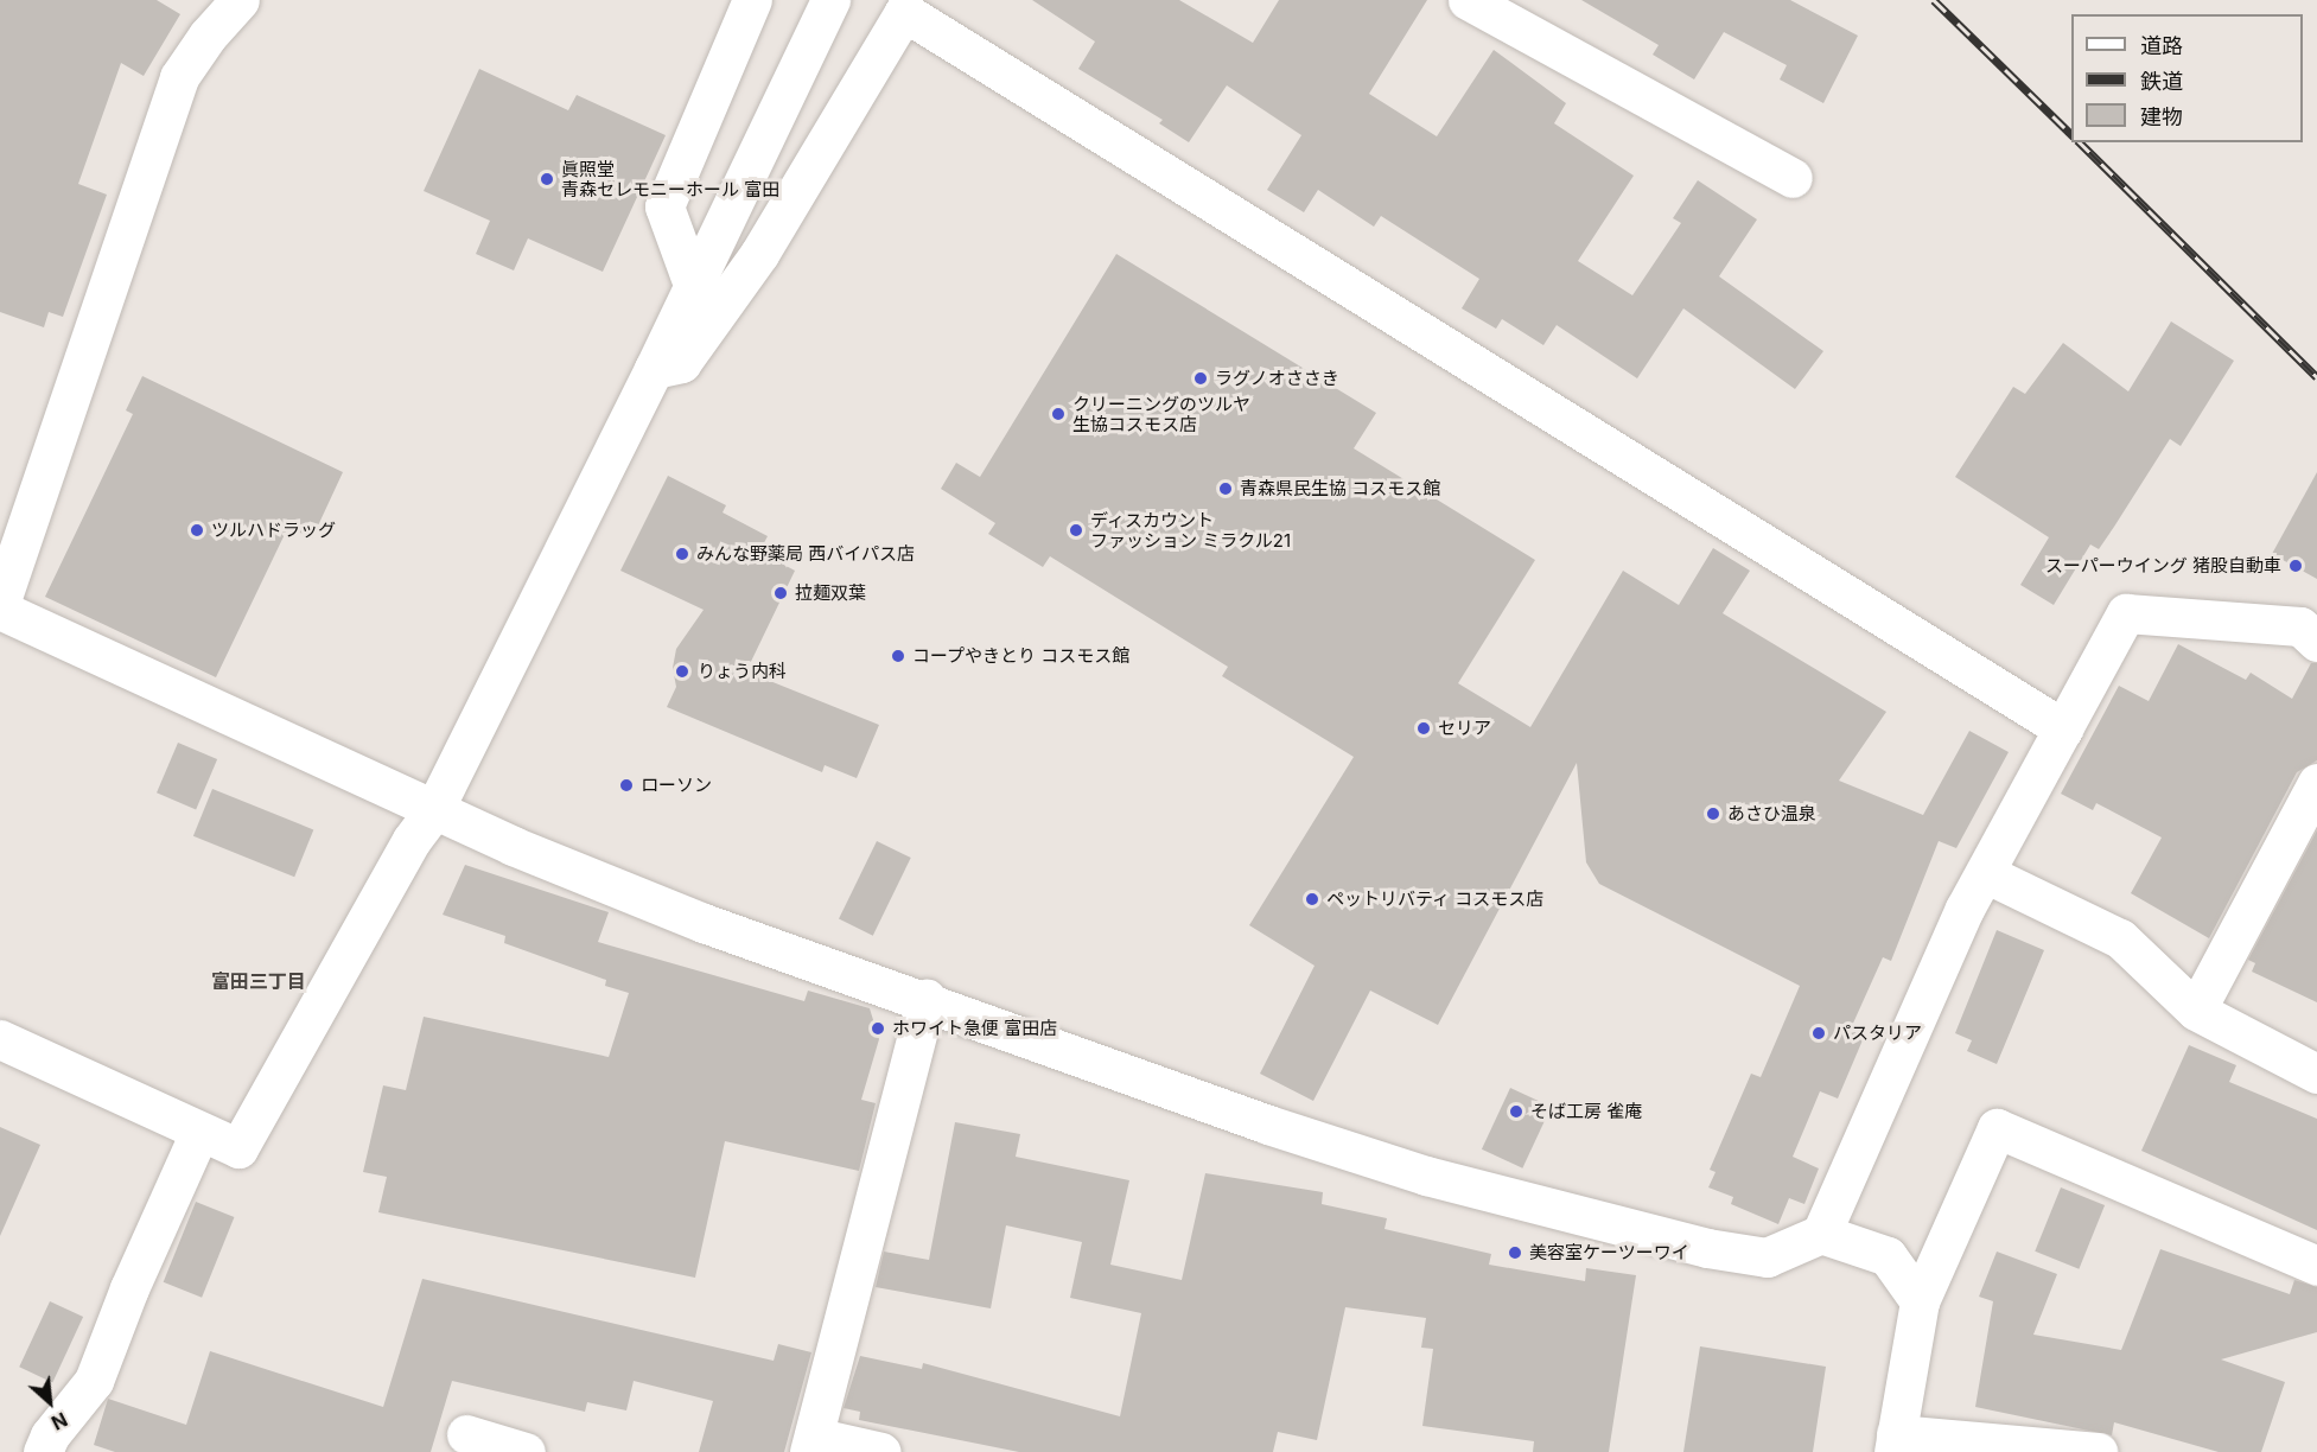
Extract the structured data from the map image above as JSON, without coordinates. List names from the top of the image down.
{
  "districts": ["富田三丁目"],
  "places": [
    "眞照堂 青森セレモニーホール 富田",
    "ラグノオささき",
    "クリーニングのツルヤ 生協コスモス店",
    "青森県民生協 コスモス館",
    "ツルハドラッグ",
    "ディスカウント ファッション ミラクル21",
    "みんな野薬局 西バイパス店",
    "スーパーウイング 猪股自動車",
    "拉麺双葉",
    "コープやきとり コスモス館",
    "りょう内科",
    "セリア",
    "ローソン",
    "あさひ温泉",
    "ペットリバティ コスモス店",
    "ホワイト急便 富田店",
    "パスタリア",
    "そば工房 雀庵",
    "美容室ケーツーワイ"
  ],
  "legend": ["道路", "鉄道", "建物"],
  "north": "bottom right"
}
